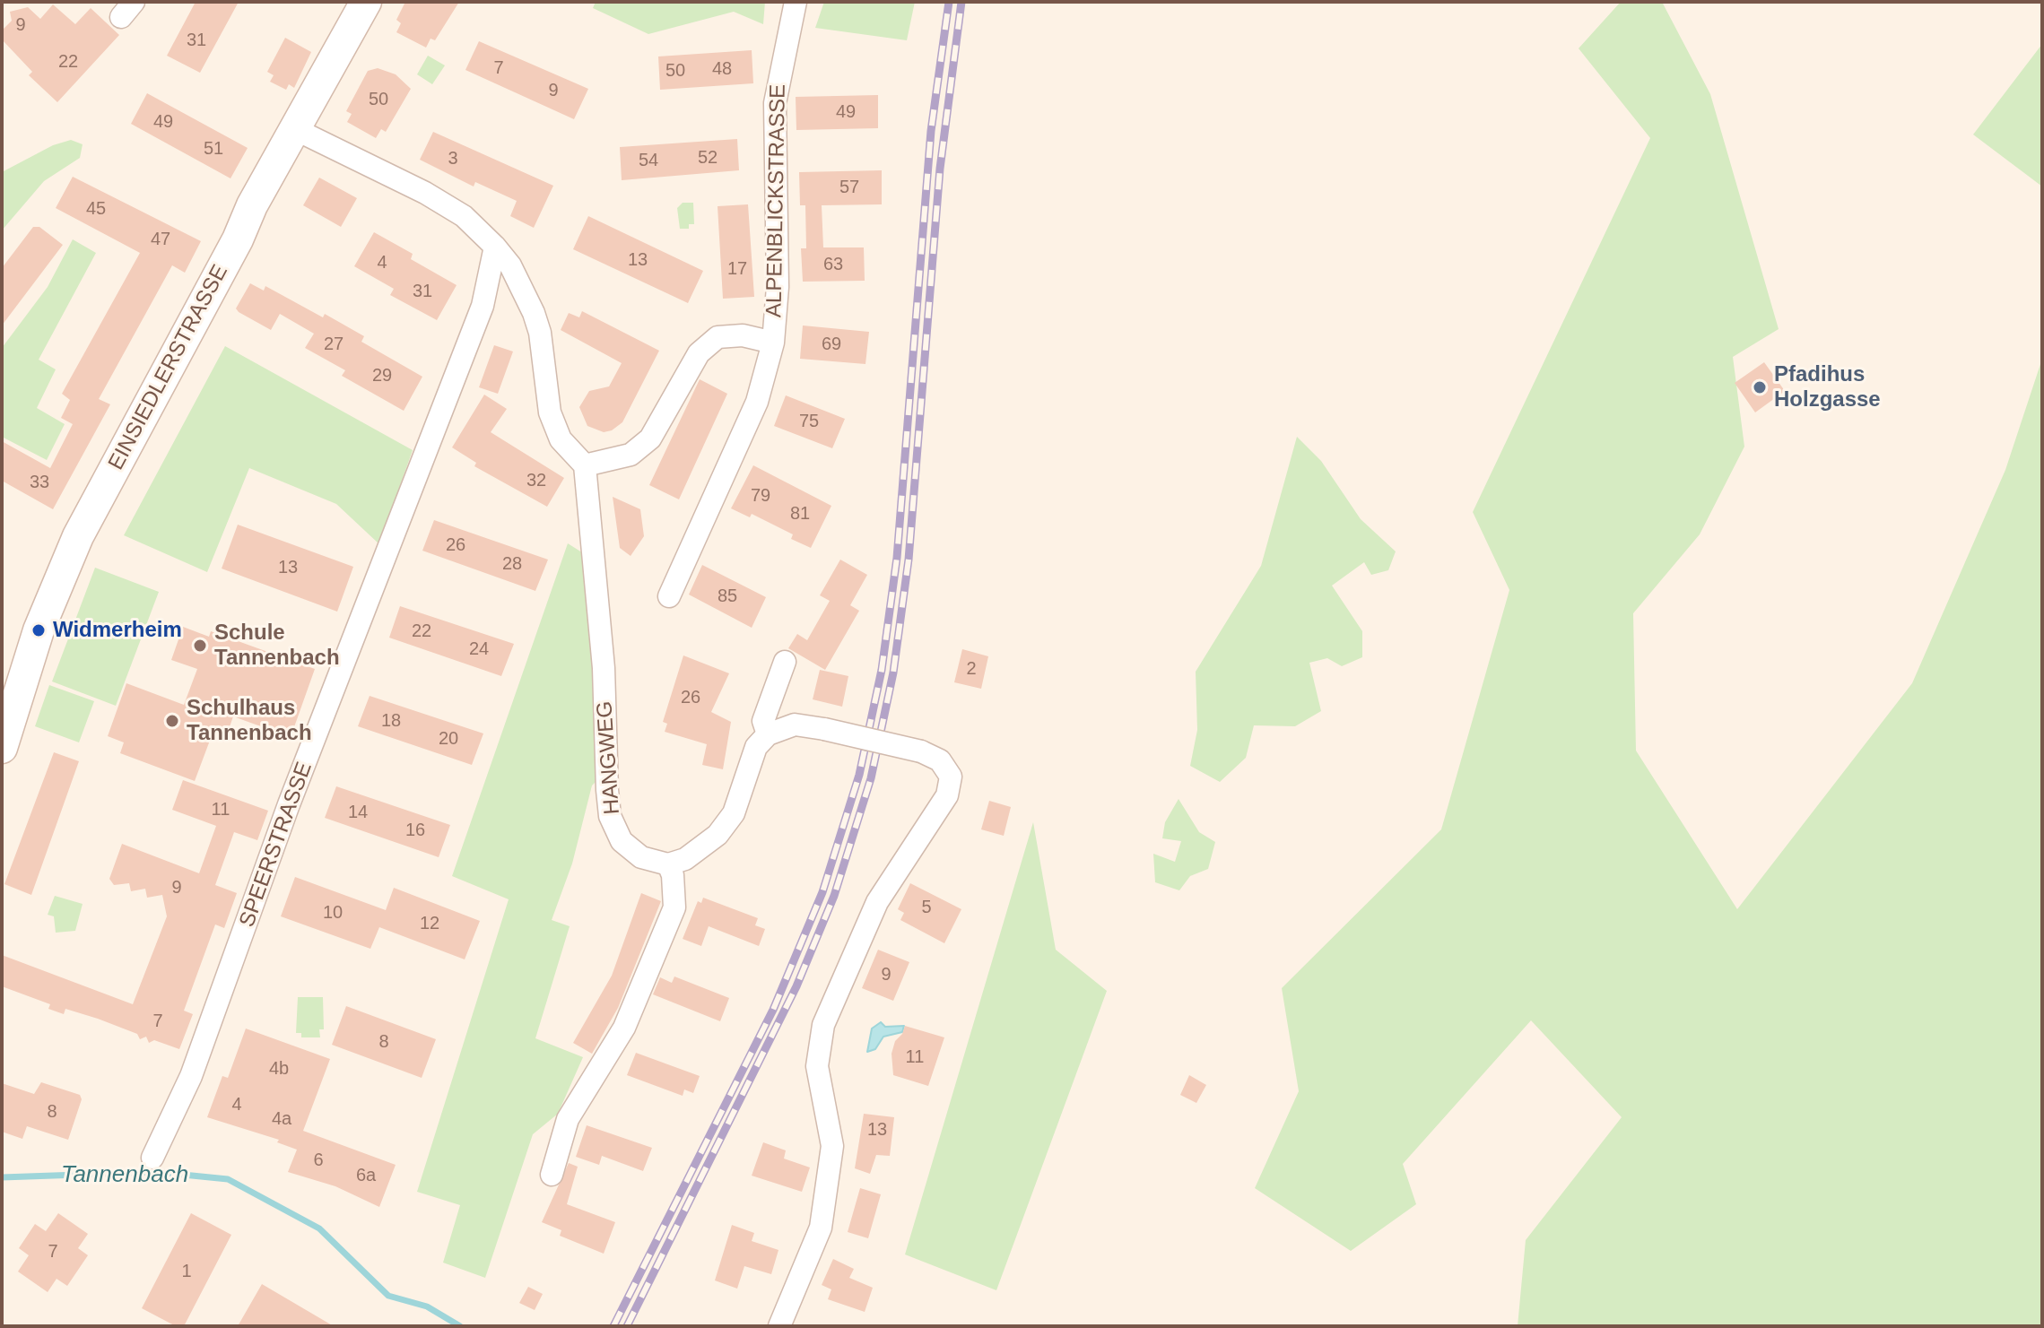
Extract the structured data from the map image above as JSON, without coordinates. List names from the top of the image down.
{
  "streets": {
    "main road": ["EINSIEDLERSTRASSE"],
    "street": ["ALPENBLICKSTRASSE", "HANGWEG", "SPEERSTRASSE"]
  },
  "water": ["Tannenbach"],
  "places": [
    "Pfadihus Holzgasse",
    "Widmerheim",
    "Schule Tannenbach",
    "Schulhaus Tannenbach"
  ],
  "house_numbers": [
    "9",
    "31",
    "22",
    "7",
    "48",
    "50",
    "9",
    "50",
    "49",
    "49",
    "51",
    "52",
    "3",
    "54",
    "57",
    "45",
    "47",
    "13",
    "4",
    "63",
    "17",
    "31",
    "27",
    "69",
    "29",
    "75",
    "32",
    "33",
    "79",
    "81",
    "26",
    "28",
    "13",
    "85",
    "22",
    "24",
    "2",
    "26",
    "18",
    "20",
    "11",
    "14",
    "16",
    "9",
    "5",
    "10",
    "12",
    "9",
    "7",
    "8",
    "11",
    "4b",
    "4",
    "8",
    "4a",
    "13",
    "6",
    "6a",
    "7",
    "1"
  ]
}
